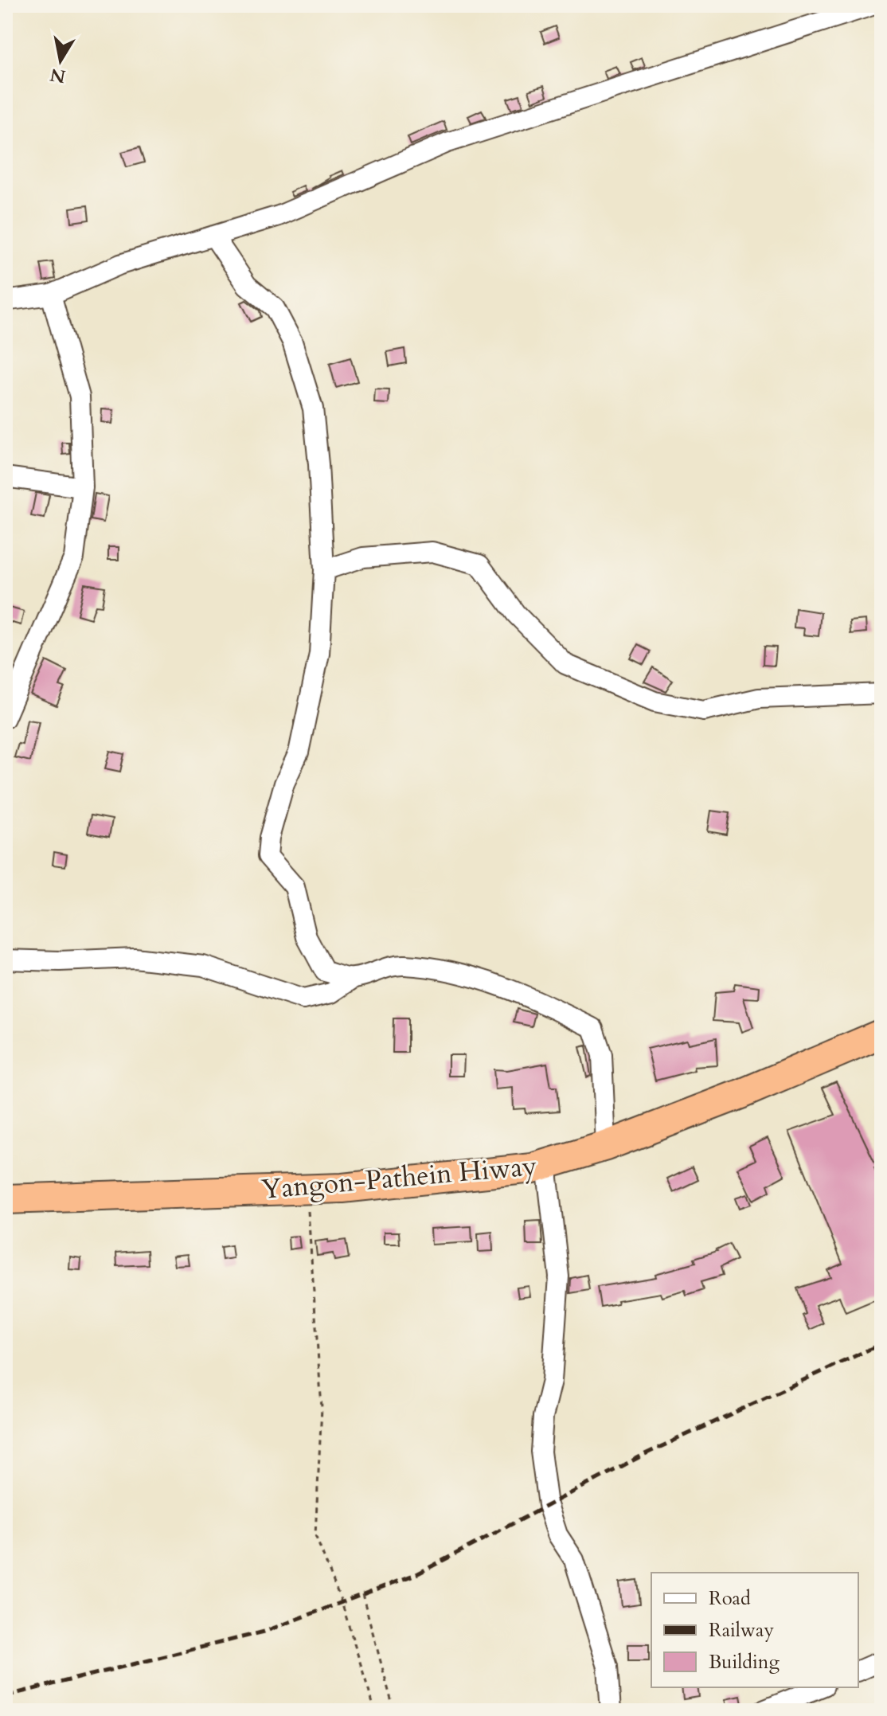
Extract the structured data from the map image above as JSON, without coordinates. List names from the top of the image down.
{
  "streets": {
    "highway": ["Yangon-Pathein Hiway"]
  },
  "legend": ["Road", "Railway", "Building"],
  "north": "bottom"
}
